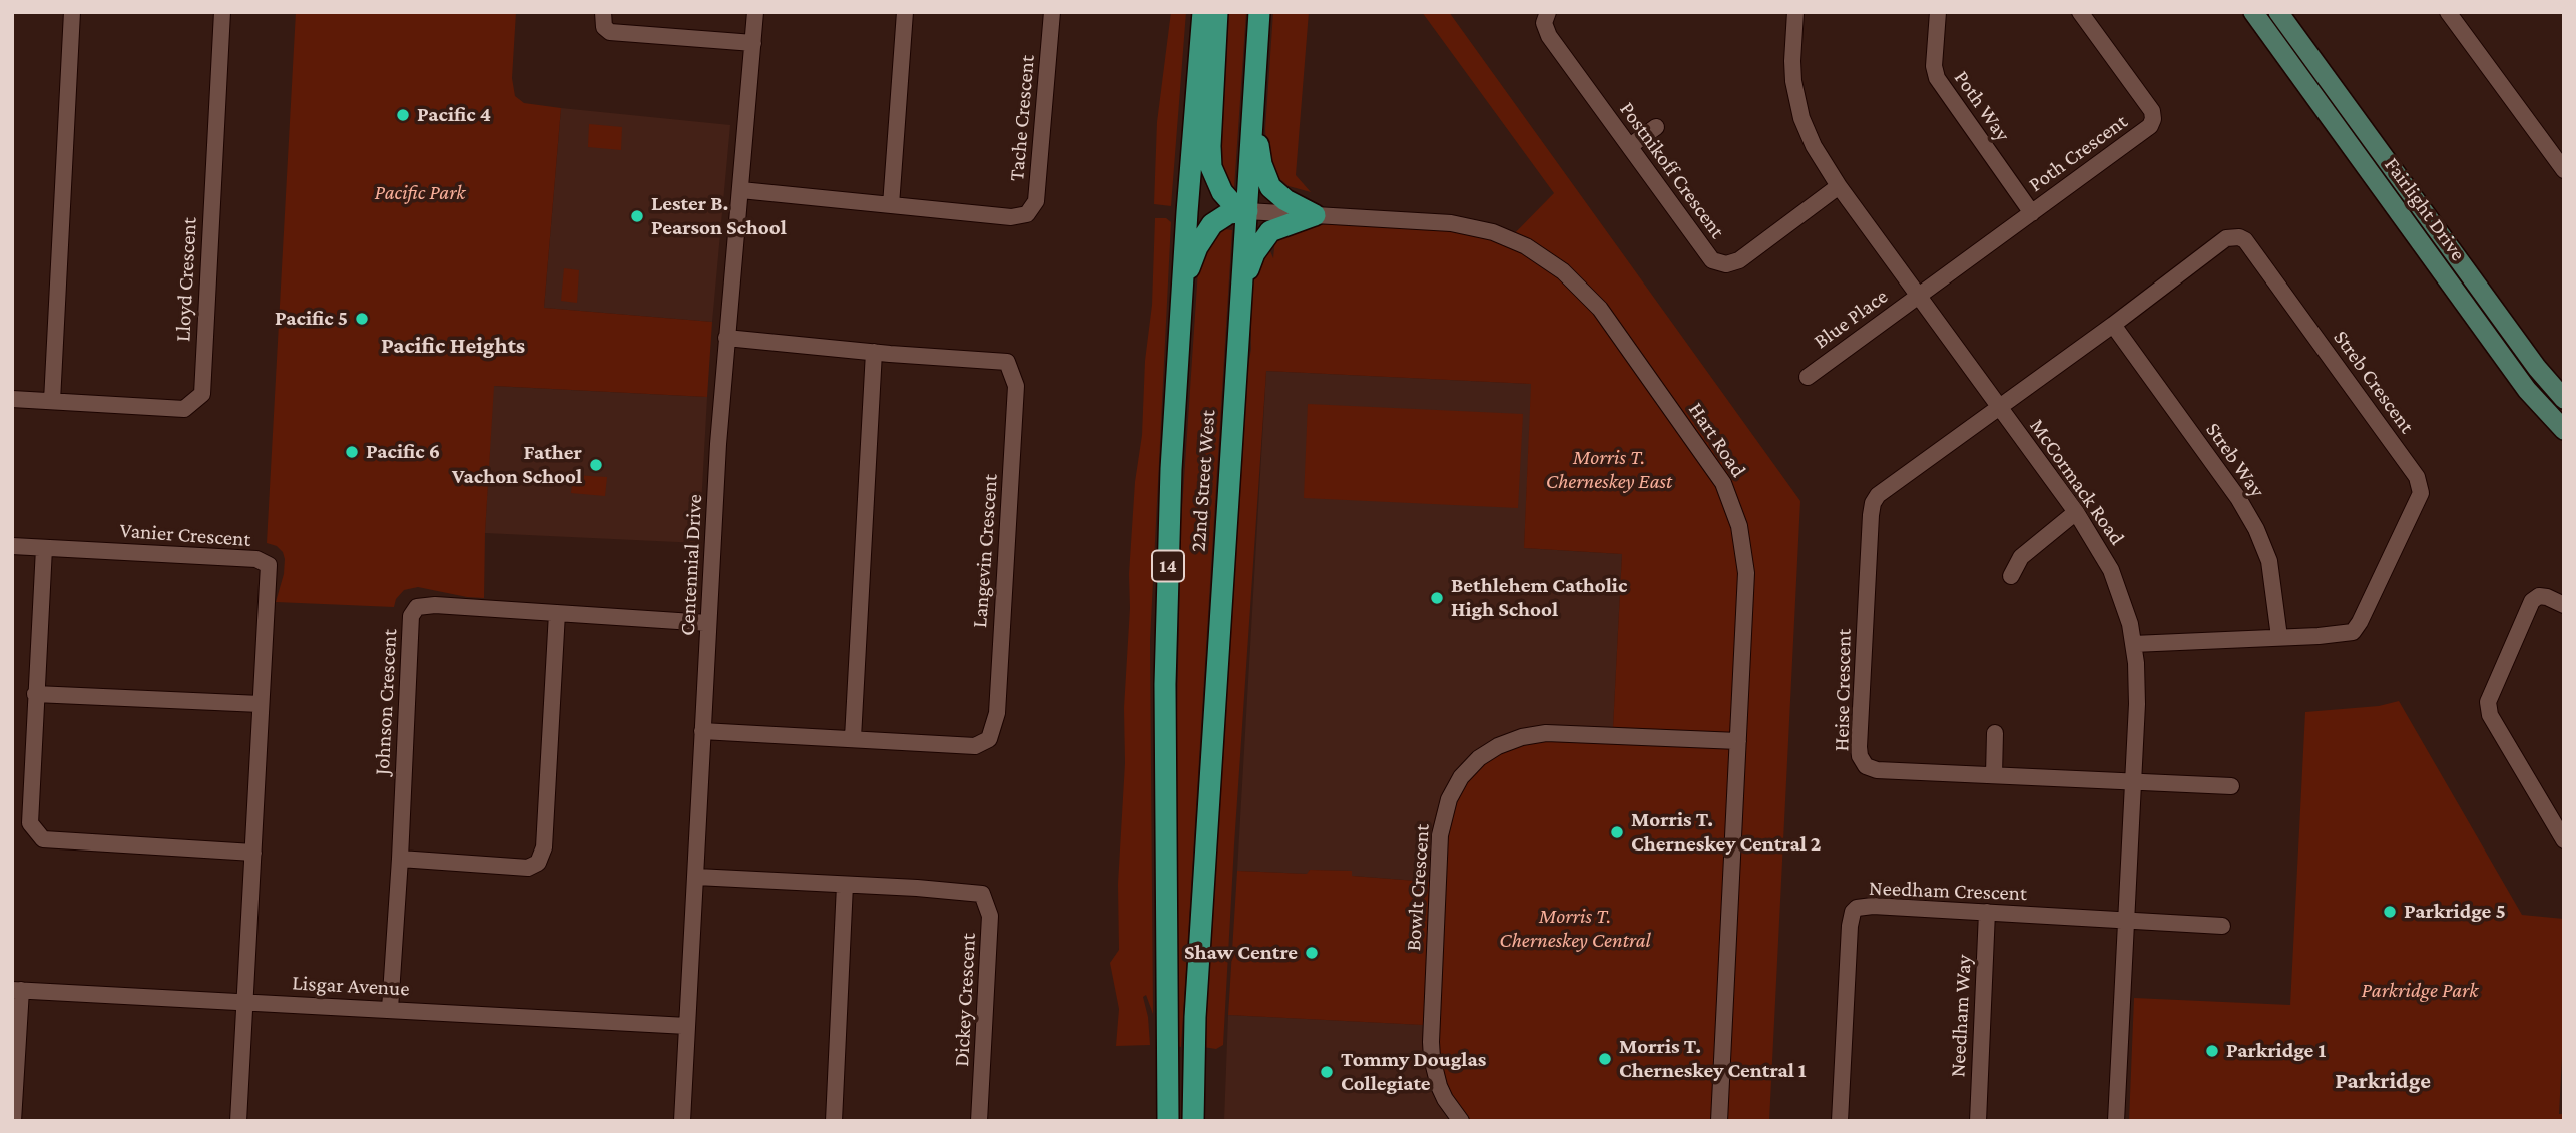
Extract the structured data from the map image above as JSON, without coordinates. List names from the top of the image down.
{
  "streets": {
    "highway": ["22nd Street West", "14"],
    "main road": ["Fairlight Drive"],
    "street": [
      "Poth Way",
      "Tache Crescent",
      "Poth Crescent",
      "Postnikoff Crescent",
      "Lloyd Crescent",
      "Blue Place",
      "Streb Crescent",
      "Hart Road",
      "Streb Way",
      "McCormack Road",
      "Vanier Crescent",
      "Langevin Crescent",
      "Centennial Drive",
      "Heise Crescent",
      "Johnson Crescent",
      "Bowlt Crescent",
      "Needham Crescent",
      "Lisgar Avenue",
      "Dickey Crescent",
      "Needham Way"
    ]
  },
  "crossings": [
    ["Poth Way", "Poth Crescent"],
    ["Tache Crescent", "Centennial Drive"],
    ["Poth Crescent", "Blue Place"],
    ["Poth Crescent", "McCormack Road"],
    ["Postnikoff Crescent", "McCormack Road"],
    ["Blue Place", "McCormack Road"],
    ["Streb Crescent", "Streb Way"],
    ["Streb Crescent", "McCormack Road"],
    ["Streb Crescent", "Heise Crescent"],
    ["Hart Road", "22nd Street West"],
    ["Hart Road", "Bowlt Crescent"],
    ["McCormack Road", "Heise Crescent"],
    ["McCormack Road", "Needham Crescent"],
    ["Vanier Crescent", "Lisgar Avenue"],
    ["Langevin Crescent", "Centennial Drive"],
    ["Centennial Drive", "Johnson Crescent"],
    ["Centennial Drive", "Lisgar Avenue"],
    ["Centennial Drive", "Dickey Crescent"],
    ["Johnson Crescent", "Lisgar Avenue"],
    ["Needham Crescent", "Needham Way"]
  ],
  "districts": ["Pacific Heights", "Parkridge"],
  "parks": [
    "Pacific Park",
    "Morris T. Cherneskey East",
    "Morris T. Cherneskey Central",
    "Parkridge Park"
  ],
  "places": [
    "Pacific 4",
    "Lester B. Pearson School",
    "Pacific 5",
    "Pacific 6",
    "Father Vachon School",
    "Bethlehem Catholic High School",
    "Morris T. Cherneskey Central 2",
    "Parkridge 5",
    "Shaw Centre",
    "Parkridge 1",
    "Morris T. Cherneskey Central 1",
    "Tommy Douglas Collegiate"
  ]
}
